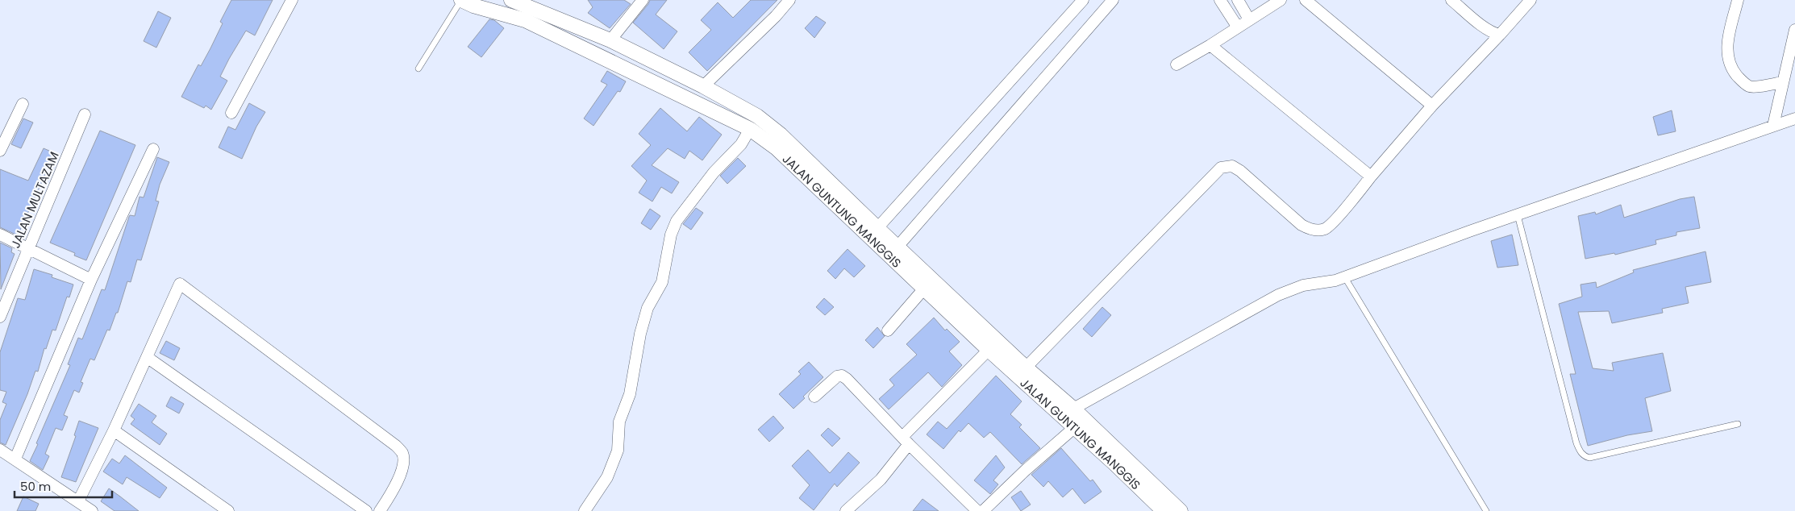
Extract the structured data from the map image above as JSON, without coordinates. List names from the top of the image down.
{
  "streets": {
    "street": ["JALAN MULTAZAM", "JALAN GUNTUNG MANGGIS"]
  },
  "scale_bar": "50 m"
}
